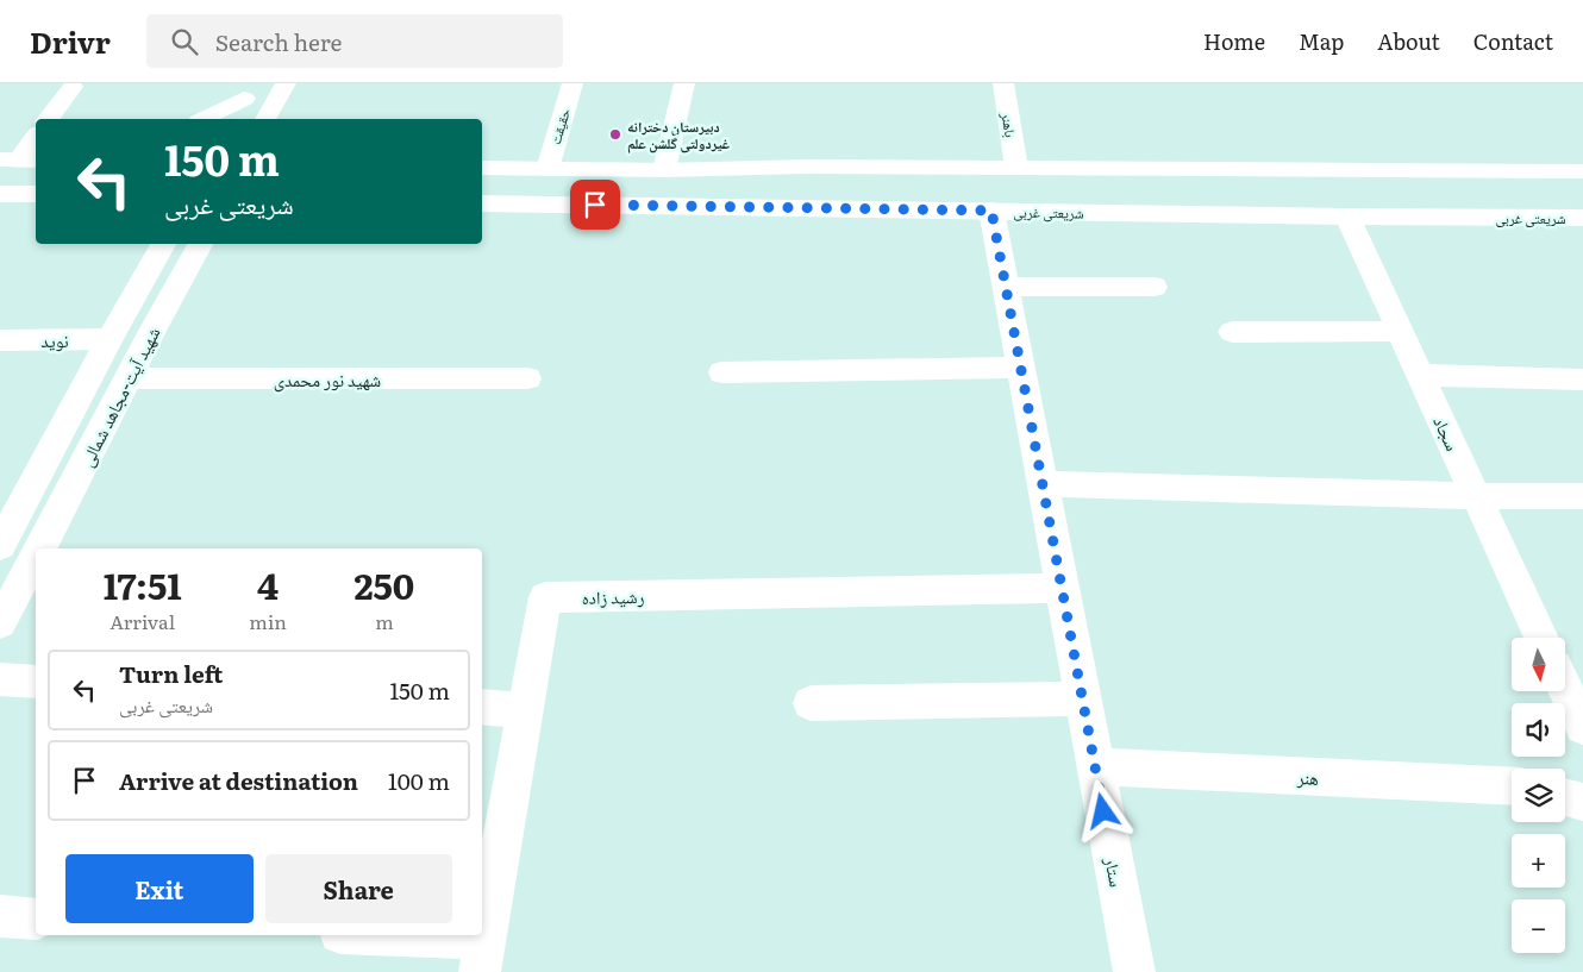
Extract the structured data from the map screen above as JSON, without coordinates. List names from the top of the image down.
{
  "streets": {
    "street": [
      "باهنر",
      "حقیقت",
      "شریعتی غربی",
      "نوید",
      "شهید نور محمدی",
      "شهید آیت-مجاهد شمالی",
      "سجاد",
      "رشید زاده",
      "هنر",
      "ستار"
    ]
  },
  "crossings": [
    ["باهنر", "شریعتی غربی"],
    ["حقیقت", "شریعتی غربی"],
    ["شریعتی غربی", "سجاد"],
    ["شریعتی غربی", "ستار"],
    ["نوید", "شهید آیت-مجاهد شمالی"],
    ["شهید نور محمدی", "شهید آیت-مجاهد شمالی"],
    ["رشید زاده", "ستار"],
    ["هنر", "ستار"]
  ],
  "places": ["دبیرستان دخترانه غیردولتی گلشن علم"],
  "north": "bottom",
  "page": {
    "header": "Drivr",
    "search": "Search here",
    "nav": [
      "Home",
      "Map",
      "About",
      "Contact"
    ],
    "turn": ["150 m", "شریعتی غربی"],
    "eta": [
      "17:51",
      "Arrival",
      "4",
      "min",
      "250",
      "m"
    ],
    "map_buttons": ["+", "−"],
    "list": [
      {
        "name": "Turn left",
        "note": "شریعتی غربی",
        "value": "150 m"
      },
      {
        "name": "Arrive at destination",
        "value": "100 m"
      }
    ],
    "buttons": ["Exit", "Share"]
  }
}
